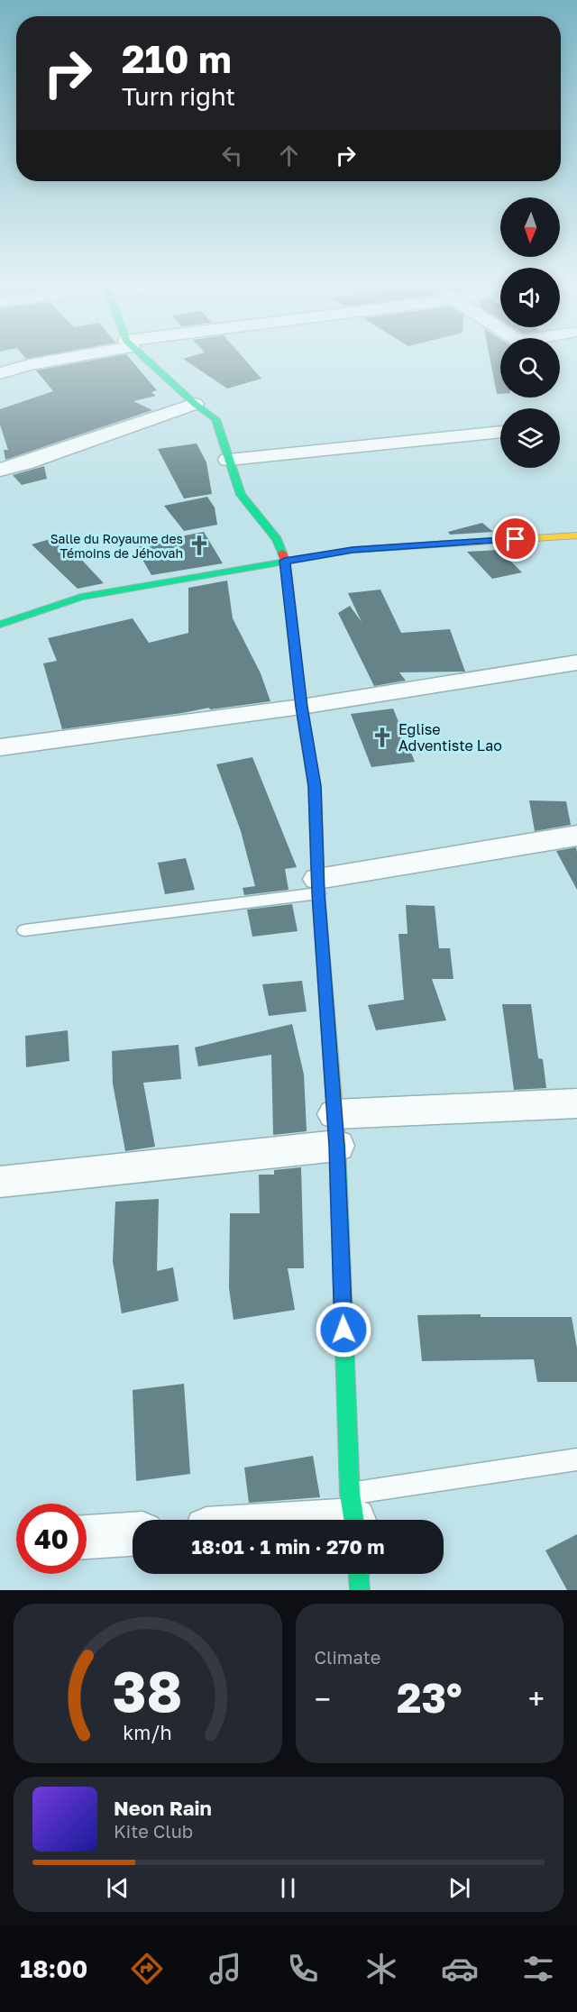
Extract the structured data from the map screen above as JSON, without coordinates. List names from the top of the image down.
{
  "places": {
    "church": ["Salle du Royaume des Témoins de Jéhovah", "Eglise Adventiste Lao"]
  },
  "north": "bottom",
  "page": {
    "turn": ["210 m", "Turn right"],
    "limit": "40",
    "trip": "18:01 · 1 min · 270 m",
    "tile": "Climate",
    "heat": ["−", "23°", "+"],
    "song": ["Neon Rain", "Kite Club"],
    "tabs": "18:00",
    "gauge": ["38", "km/h"]
  }
}
